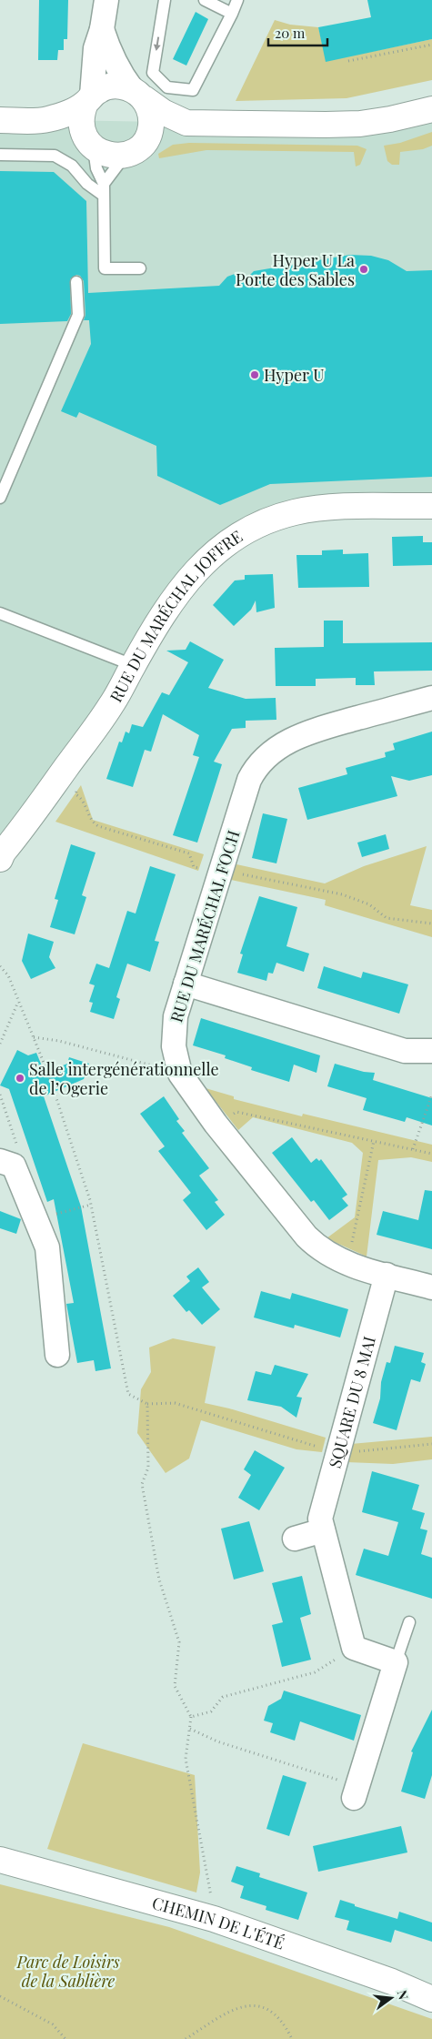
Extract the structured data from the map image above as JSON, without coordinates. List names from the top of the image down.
{
  "streets": {
    "street": [
      "RUE DU MARÉCHAL JOFFRE",
      "RUE DU MARÉCHAL FOCH",
      "SQUARE DU 8 MAI",
      "CHEMIN DE L'ÉTÉ"
    ]
  },
  "crossings": [
    ["RUE DU MARÉCHAL FOCH", "SQUARE DU 8 MAI"]
  ],
  "parks": ["Parc de Loisirs de la Sablière"],
  "places": ["Hyper U La Porte des Sables", "Hyper U", "Salle intergénérationnelle de l’Ogerie"],
  "scale_bar": "20 m",
  "north": "right"
}
